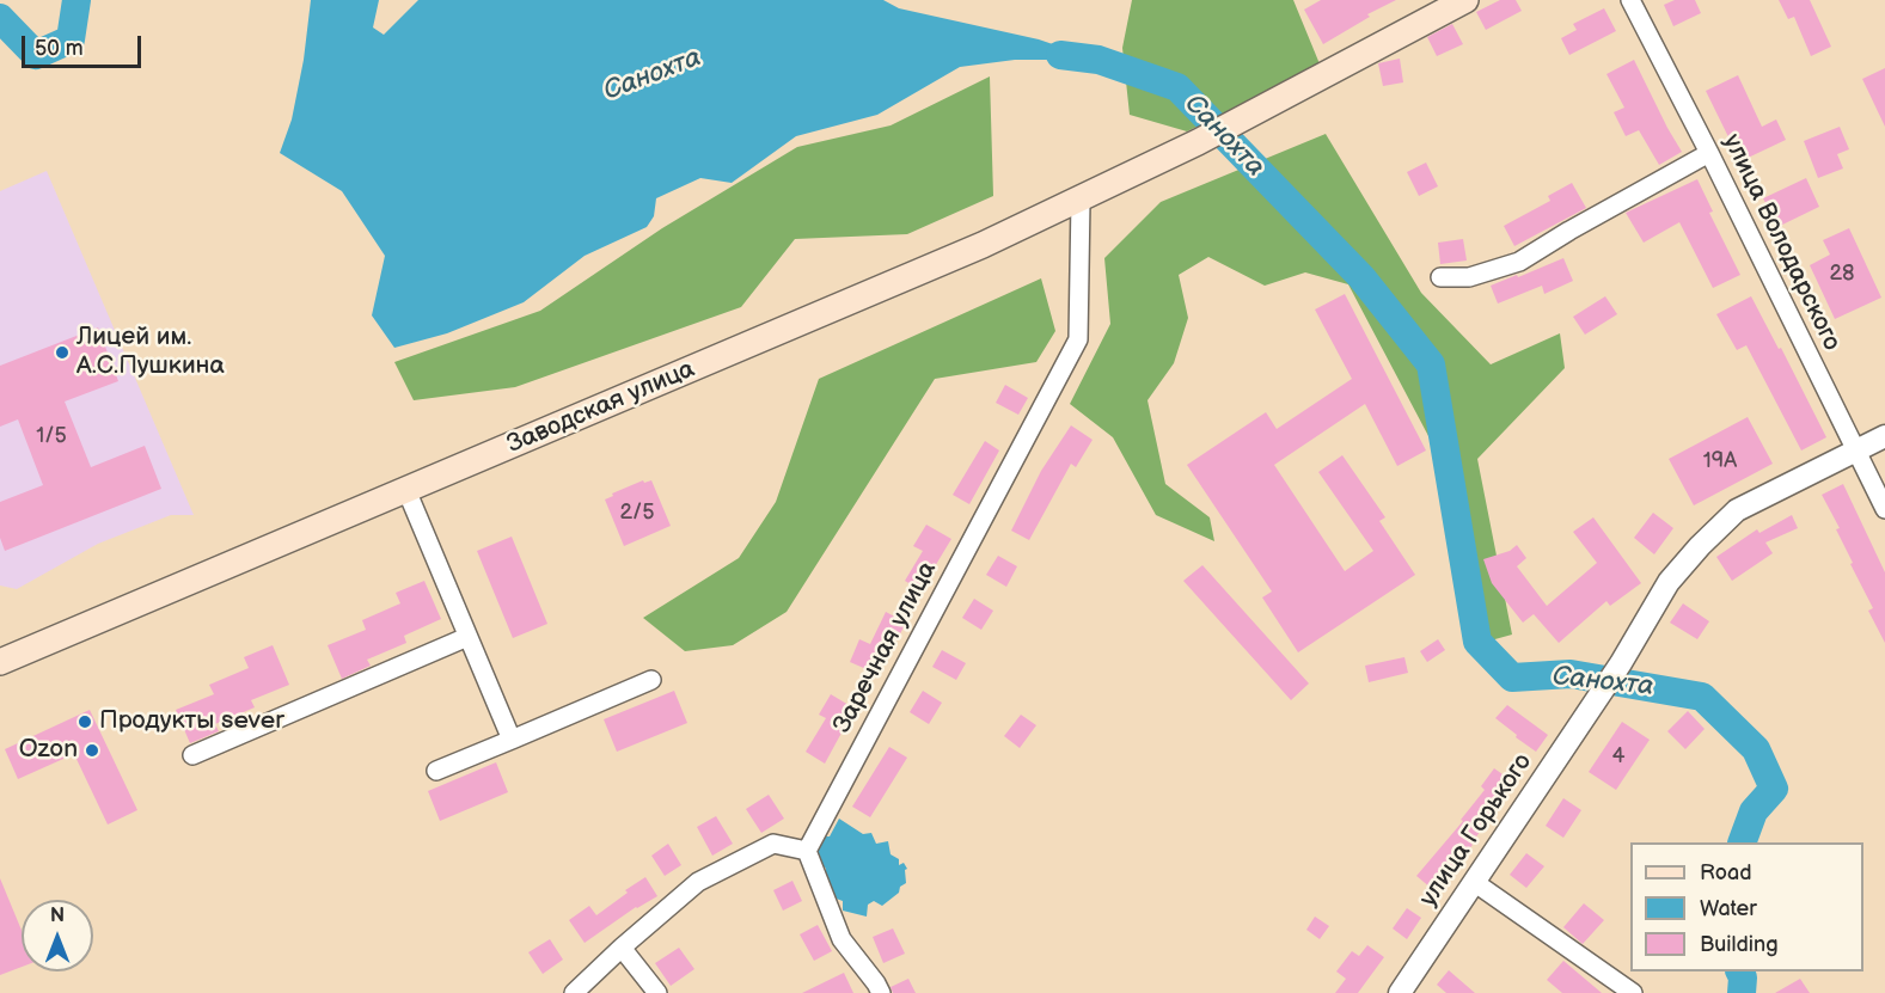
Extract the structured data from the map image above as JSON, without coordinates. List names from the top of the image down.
{
  "streets": {
    "main road": ["Заводская улица"],
    "street": ["улица Володарского", "Заречная улица", "улица Горького"]
  },
  "crossings": [
    ["улица Володарского", "улица Горького"],
    ["Заводская улица", "Заречная улица"]
  ],
  "water": ["Санохта"],
  "places": ["Лицей им. А.С.Пушкина", "Продукты sever", "Ozon"],
  "house_numbers": [
    "28",
    "1/5",
    "19А",
    "2/5",
    "4"
  ],
  "legend": ["Road", "Water", "Building"],
  "scale_bar": "50 m",
  "north": "top"
}
